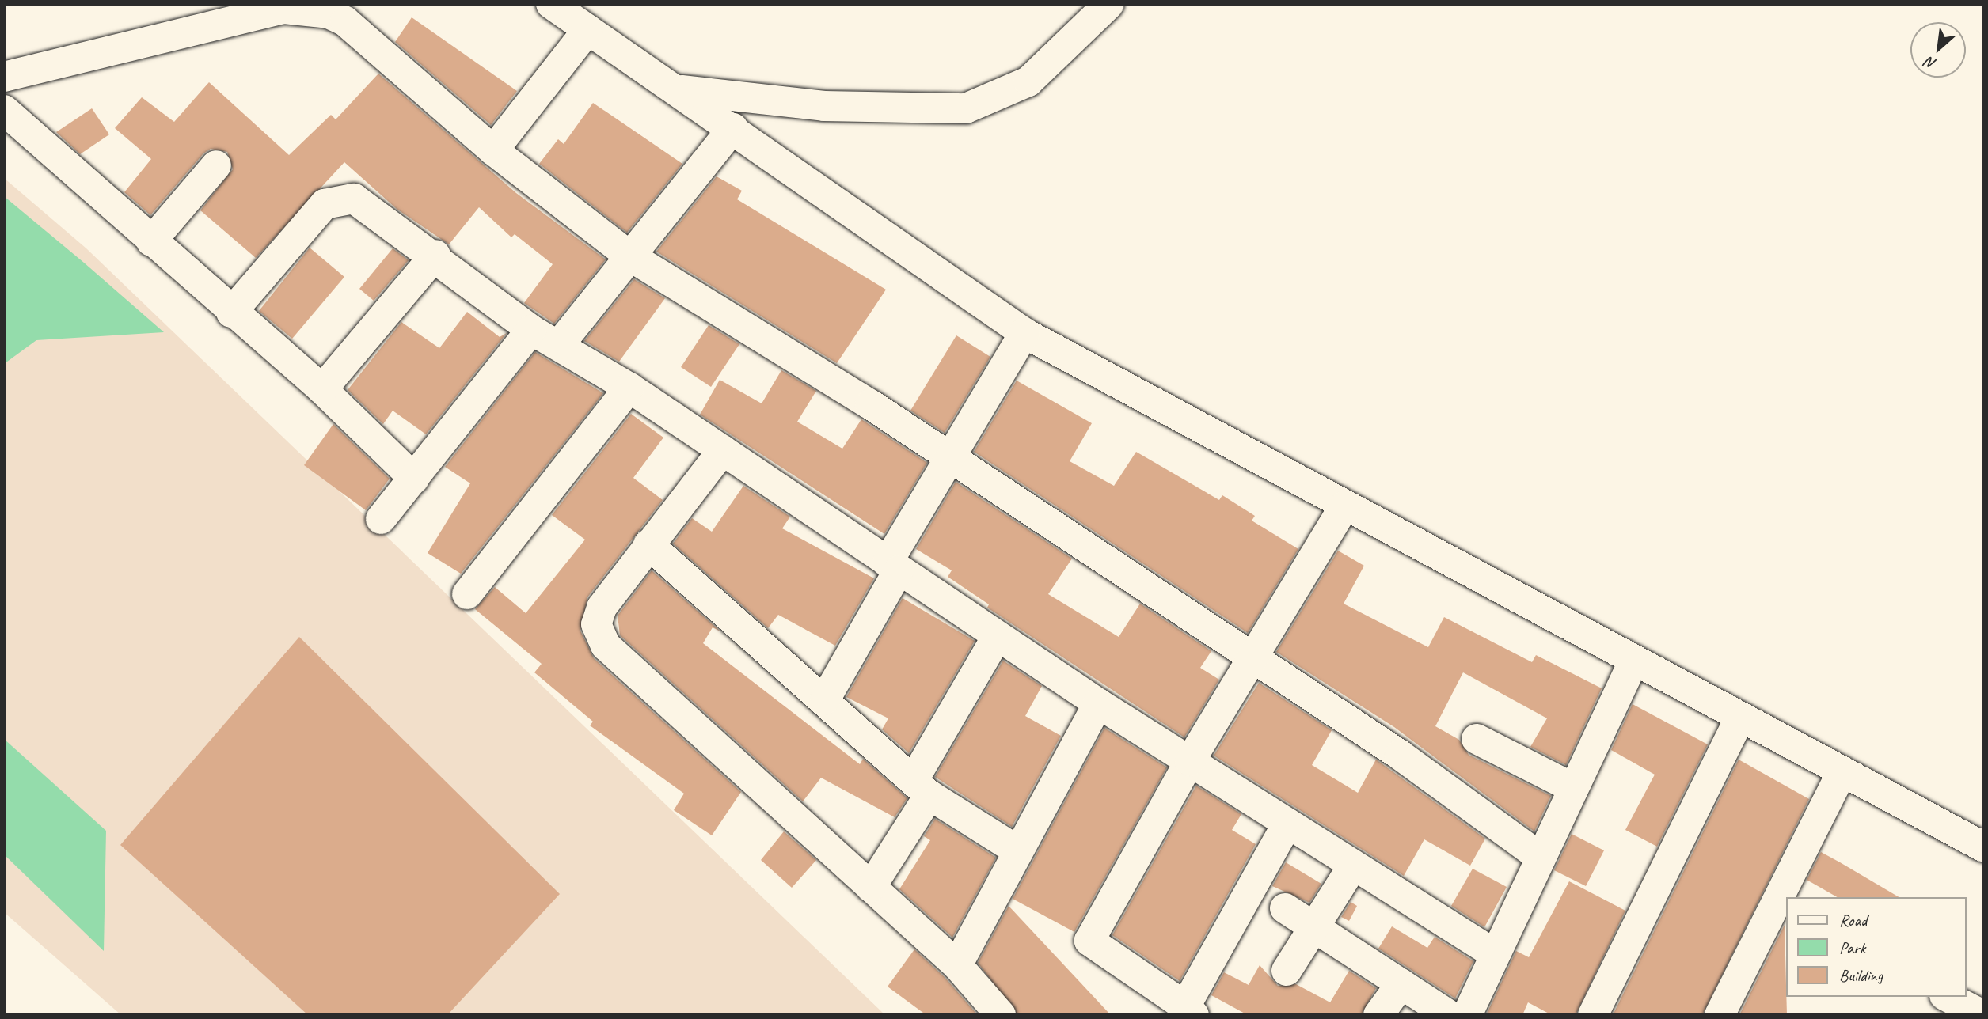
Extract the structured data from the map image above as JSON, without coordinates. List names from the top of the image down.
{
  "legend": ["Road", "Park", "Building"],
  "north": "bottom left"
}
